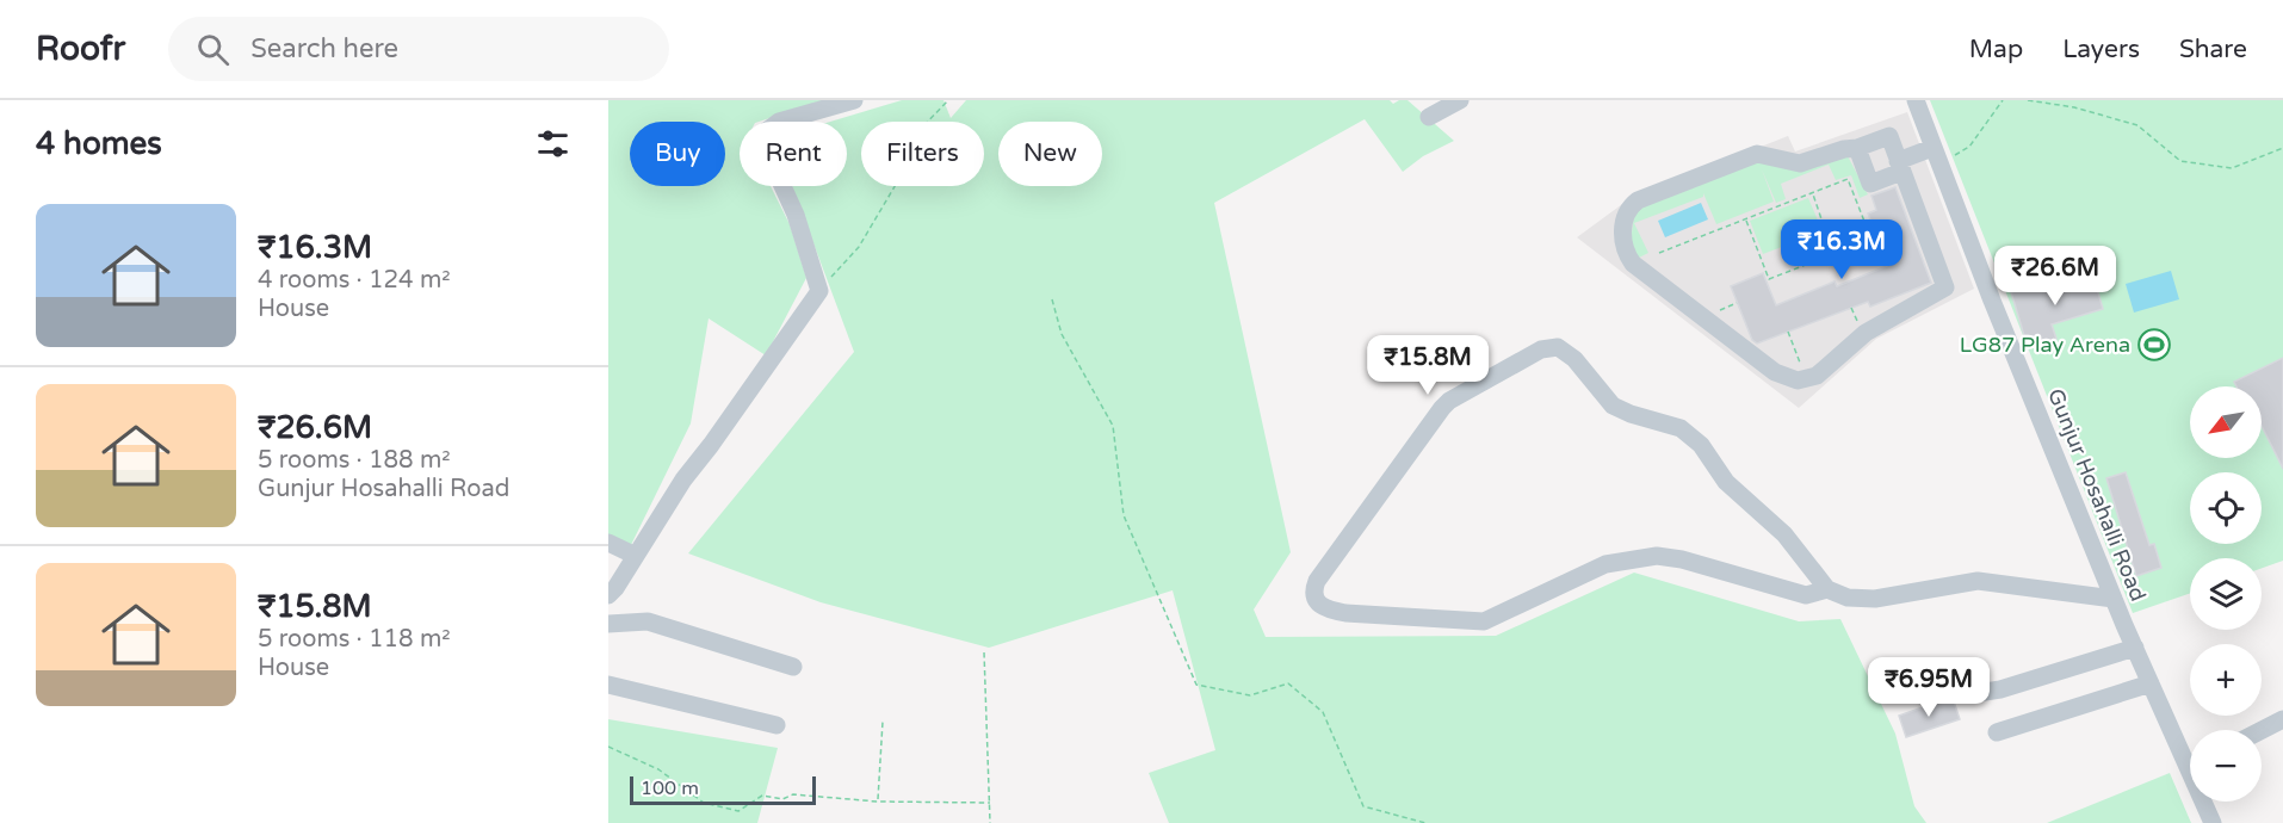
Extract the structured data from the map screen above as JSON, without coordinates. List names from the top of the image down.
{
  "streets": {
    "street": ["Gunjur Hosahalli Road"]
  },
  "places": {
    "sports": ["LG87 Play Arena"]
  },
  "scale_bar": "100 m",
  "north": "bottom left",
  "page": {
    "header": "Roofr",
    "search": "Search here",
    "nav": ["Map", "Layers", "Share"],
    "heading": "4 homes",
    "chip": [
      "Buy",
      "Rent",
      "Filters",
      "New"
    ],
    "list": [
      {
        "name": "₹16.3M",
        "note": "4 rooms · 124 m² · House"
      },
      {
        "name": "₹26.6M",
        "note": "5 rooms · 188 m² · Gunjur Hosahalli Road"
      },
      {
        "name": "₹15.8M",
        "note": "5 rooms · 118 m² · House"
      }
    ],
    "price": [
      "₹16.3M",
      "₹26.6M",
      "₹15.8M",
      "₹6.95M"
    ],
    "map_buttons": ["+", "−"],
    "scale": "100 m"
  }
}
